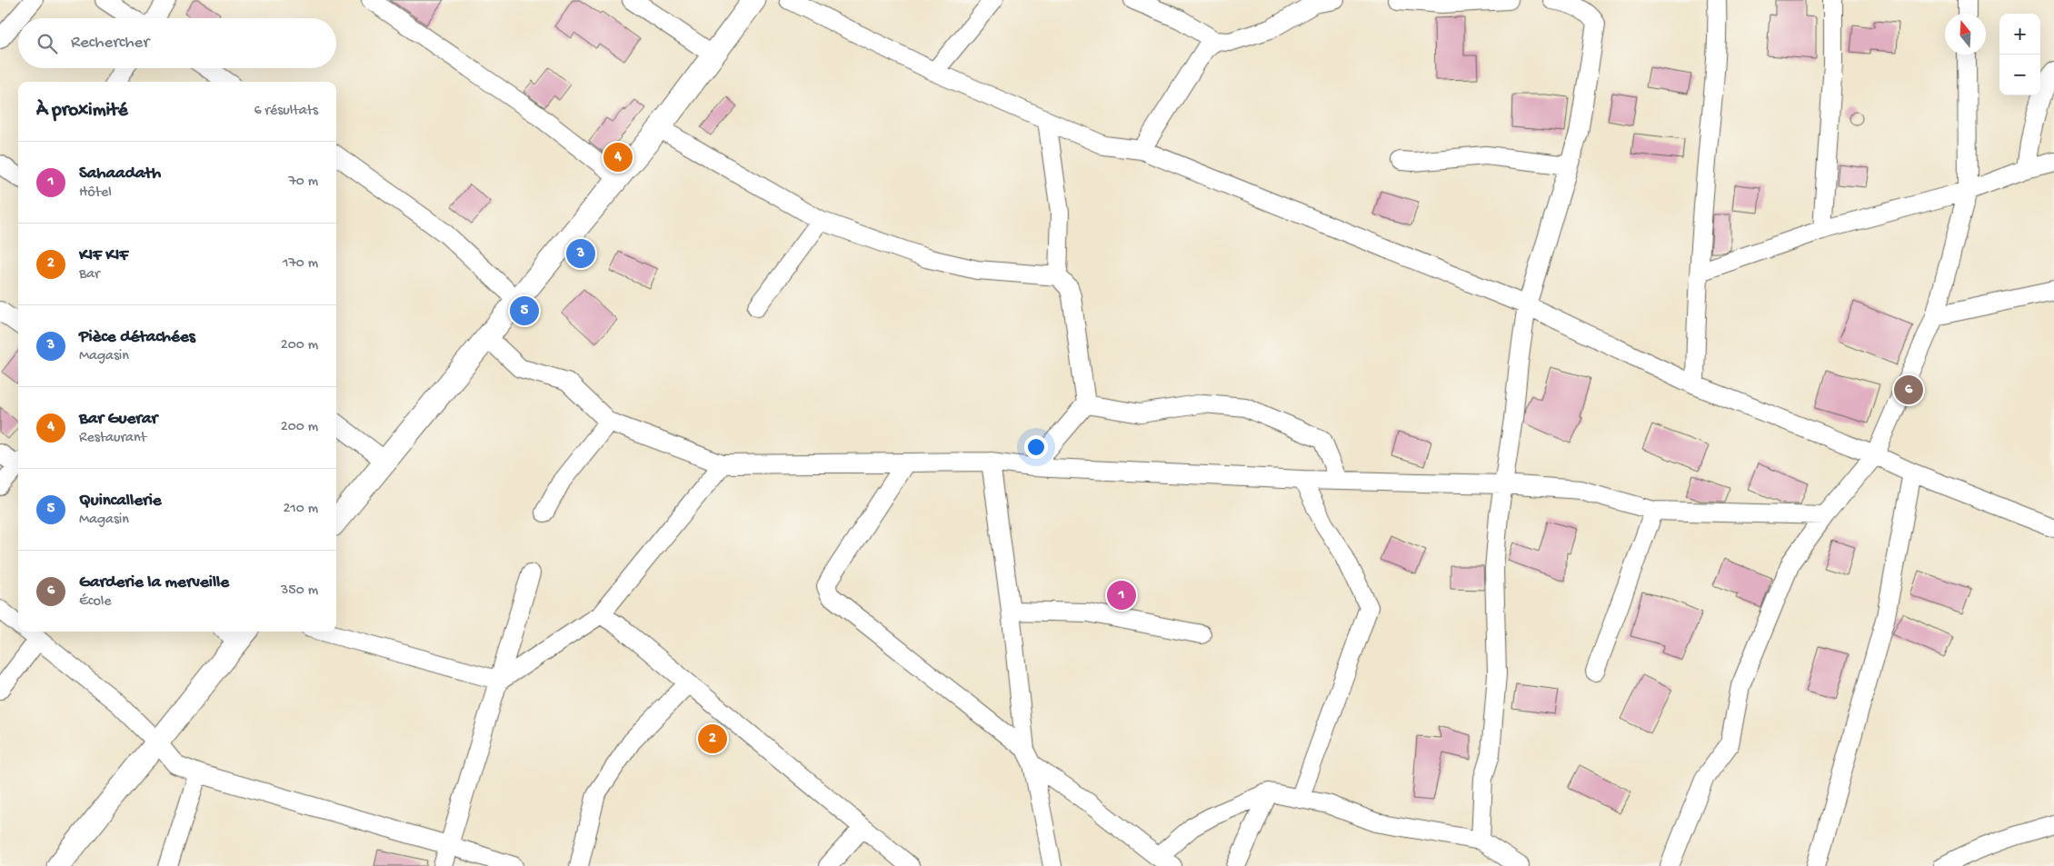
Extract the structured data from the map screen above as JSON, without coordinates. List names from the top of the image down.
{
  "north": "top",
  "page": {
    "map_buttons": ["+", "−"],
    "search": "Rechercher",
    "heading": ["À proximité", "6 résultats"],
    "pins": [
      "4",
      "3",
      "5",
      "6",
      "1",
      "2"
    ],
    "list": [
      {
        "mark": "1",
        "name": "Sahaadath",
        "note": "Hôtel",
        "value": "70 m"
      },
      {
        "mark": "2",
        "name": "KIF KIF",
        "note": "Bar",
        "value": "170 m"
      },
      {
        "mark": "3",
        "name": "Pièce détachées",
        "note": "Magasin",
        "value": "200 m"
      },
      {
        "mark": "4",
        "name": "Bar Guerar",
        "note": "Restaurant",
        "value": "200 m"
      },
      {
        "mark": "5",
        "name": "Quincallerie",
        "note": "Magasin",
        "value": "210 m"
      },
      {
        "mark": "6",
        "name": "Garderie la merveille",
        "note": "École",
        "value": "350 m"
      }
    ]
  }
}
